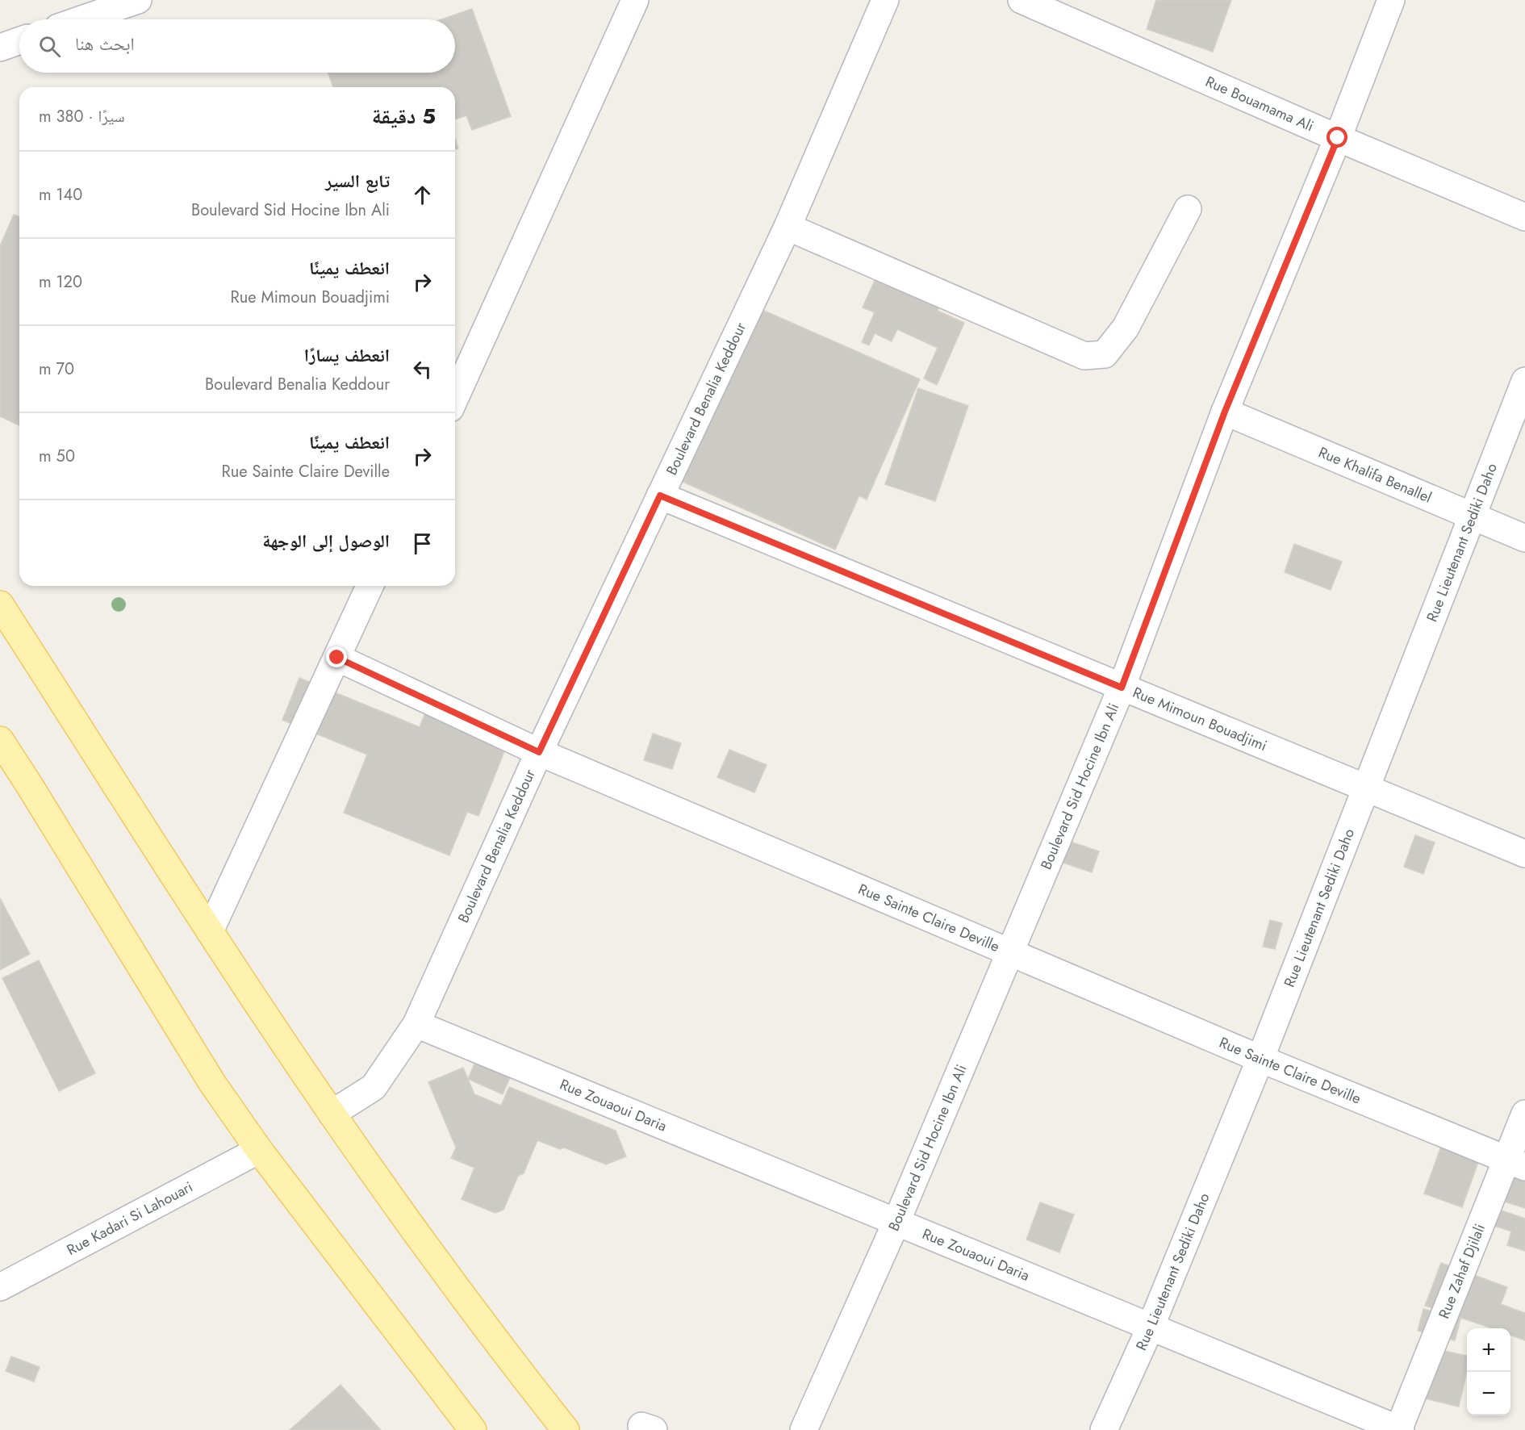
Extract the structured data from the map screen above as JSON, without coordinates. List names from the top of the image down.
{
  "streets": {
    "street": [
      "Rue Bouamama Ali",
      "Boulevard Benalia Keddour",
      "Rue Khalifa Benallel",
      "Rue Lieutenant Sediki Daho",
      "Rue Mimoun Bouadjimi",
      "Boulevard Sid Hocine Ibn Ali",
      "Rue Sainte Claire Deville",
      "Rue Zouaoui Daria",
      "Rue Kadari Si Lahouari",
      "Rue Zahaf Djilali"
    ]
  },
  "crossings": [
    ["Rue Bouamama Ali", "Boulevard Sid Hocine Ibn Ali"],
    ["Boulevard Benalia Keddour", "Rue Mimoun Bouadjimi"],
    ["Boulevard Benalia Keddour", "Rue Sainte Claire Deville"],
    ["Boulevard Benalia Keddour", "Rue Zouaoui Daria"],
    ["Rue Khalifa Benallel", "Rue Lieutenant Sediki Daho"],
    ["Rue Khalifa Benallel", "Boulevard Sid Hocine Ibn Ali"],
    ["Rue Lieutenant Sediki Daho", "Rue Mimoun Bouadjimi"],
    ["Rue Lieutenant Sediki Daho", "Rue Sainte Claire Deville"],
    ["Rue Lieutenant Sediki Daho", "Rue Zouaoui Daria"],
    ["Rue Mimoun Bouadjimi", "Boulevard Sid Hocine Ibn Ali"],
    ["Boulevard Sid Hocine Ibn Ali", "Rue Sainte Claire Deville"],
    ["Boulevard Sid Hocine Ibn Ali", "Rue Zouaoui Daria"],
    ["Rue Sainte Claire Deville", "Rue Zahaf Djilali"],
    ["Rue Zouaoui Daria", "Rue Zahaf Djilali"]
  ],
  "page": {
    "search": "ابحث هنا",
    "heading": ["5 دقيقة", "سيرًا · 380 m"],
    "list": [
      ["تابع السير", "Boulevard Sid Hocine Ibn Ali", "140 m"],
      ["انعطف يمينًا", "Rue Mimoun Bouadjimi", "120 m"],
      ["انعطف يسارًا", "Boulevard Benalia Keddour", "70 m"],
      ["انعطف يمينًا", "Rue Sainte Claire Deville", "50 m"],
      "الوصول إلى الوجهة"
    ],
    "map_buttons": ["+", "−"]
  }
}
